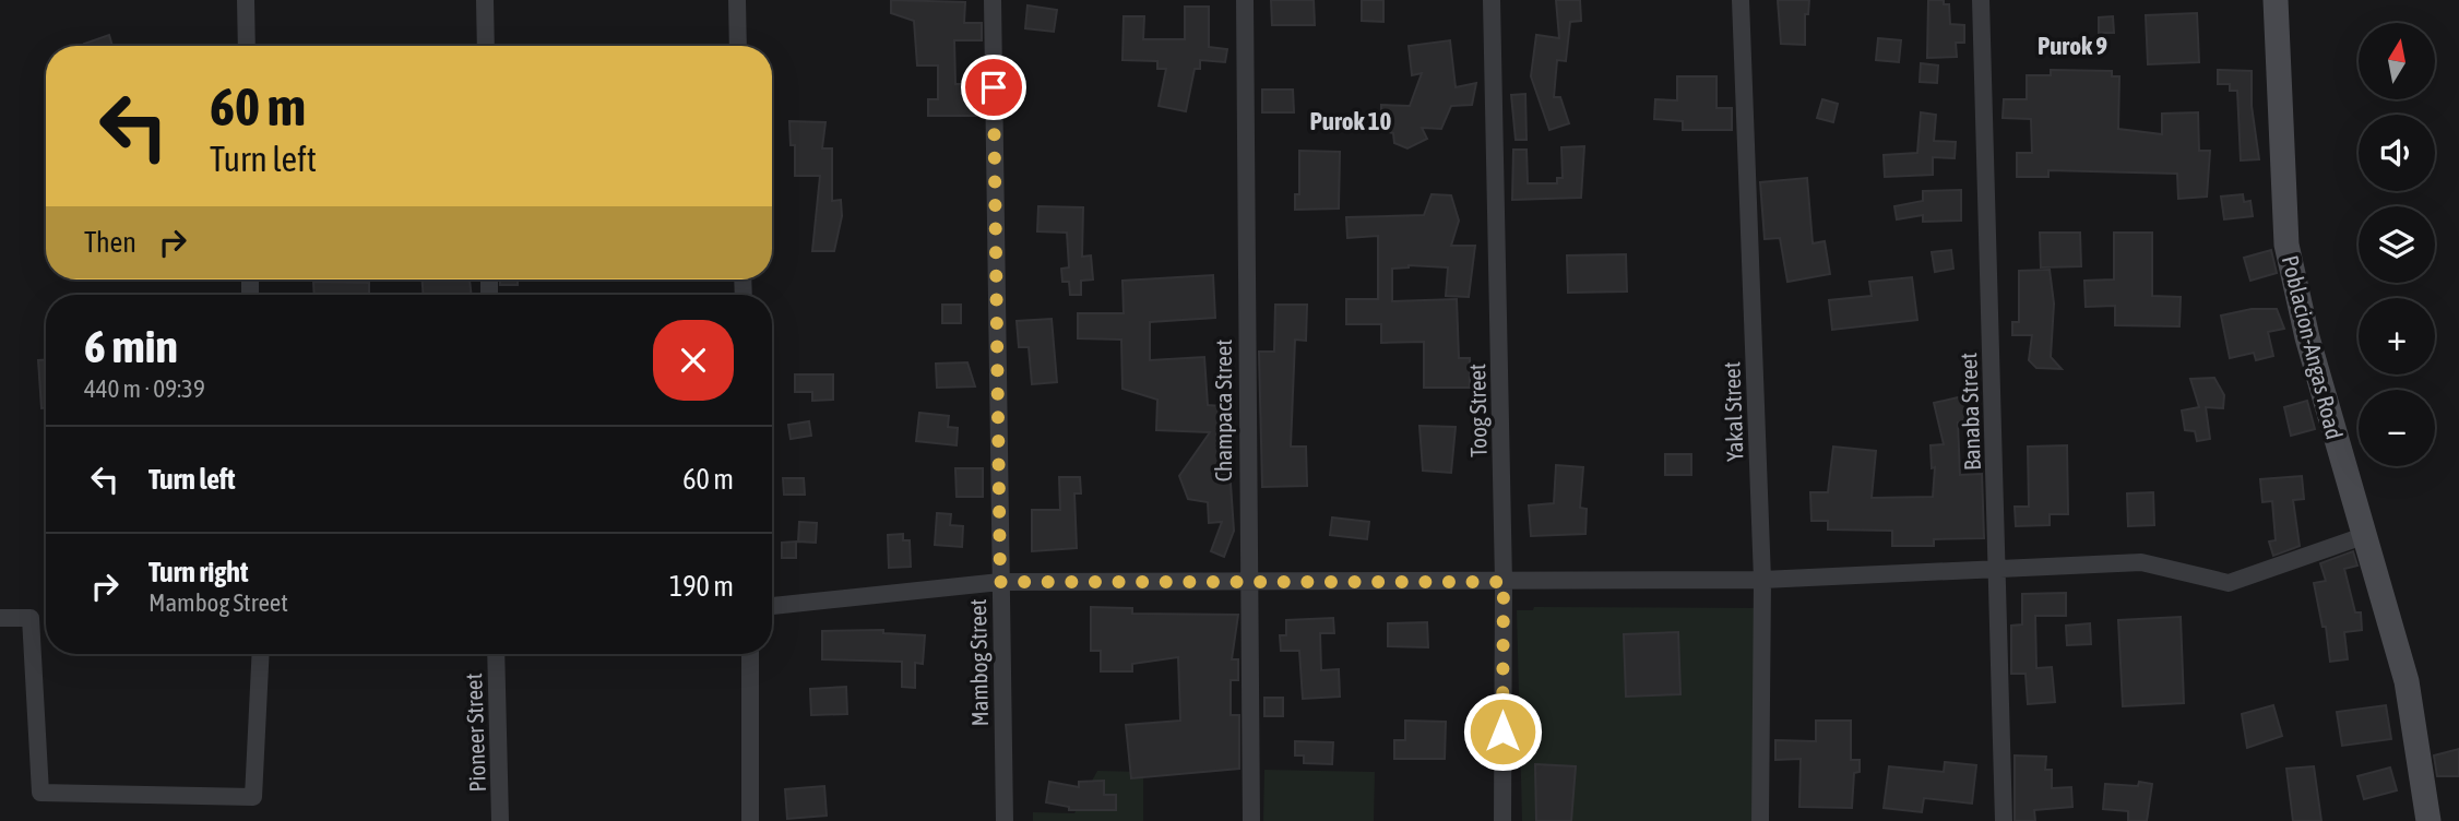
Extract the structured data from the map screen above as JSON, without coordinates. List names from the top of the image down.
{
  "streets": {
    "street": [
      "Poblacion-Angas Road",
      "Champaca Street",
      "Toog Street",
      "Yakal Street",
      "Banaba Street",
      "Mambog Street",
      "Pioneer Street"
    ]
  },
  "districts": ["Purok 9", "Purok 10"],
  "north": "top",
  "page": {
    "map_buttons": ["+", "−"],
    "turn": ["60 m", "Turn left"],
    "then": "Then",
    "heading": ["6 min", "440 m · 09:39"],
    "list": [
      {
        "name": "Turn left",
        "value": "60 m"
      },
      {
        "name": "Turn right",
        "note": "Mambog Street",
        "value": "190 m"
      }
    ]
  }
}
